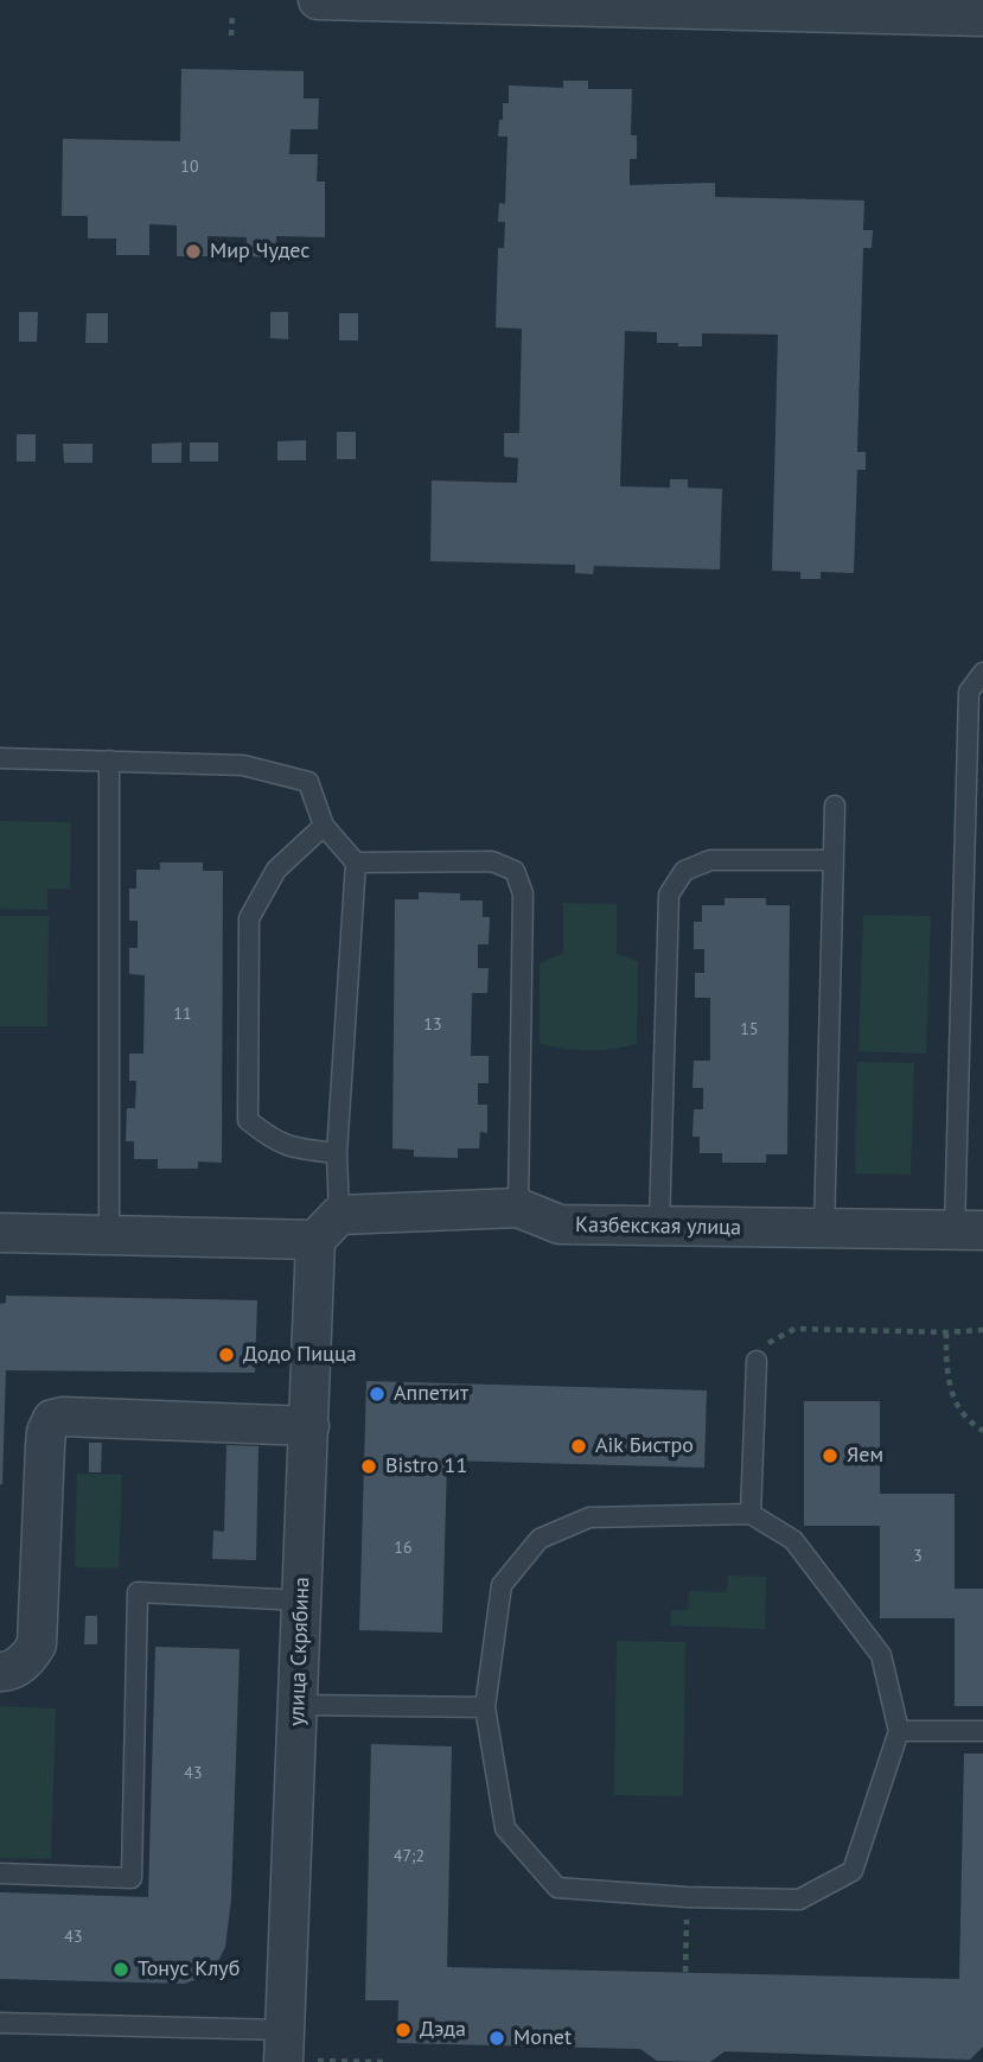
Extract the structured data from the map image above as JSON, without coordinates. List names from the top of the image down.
{
  "streets": {
    "street": ["Казбекская улица", "улица Скрябина"]
  },
  "crossings": [
    ["Казбекская улица", "улица Скрябина"]
  ],
  "places": [
    "Мир Чудес",
    "Додо Пицца",
    "Аппетит",
    "Aik Бистро",
    "Яем",
    "Bistro 11",
    "Тонус Клуб",
    "Дэда",
    "Monet"
  ],
  "house_numbers": [
    "10",
    "11",
    "13",
    "15",
    "16",
    "3",
    "43",
    "47;2",
    "43"
  ]
}
